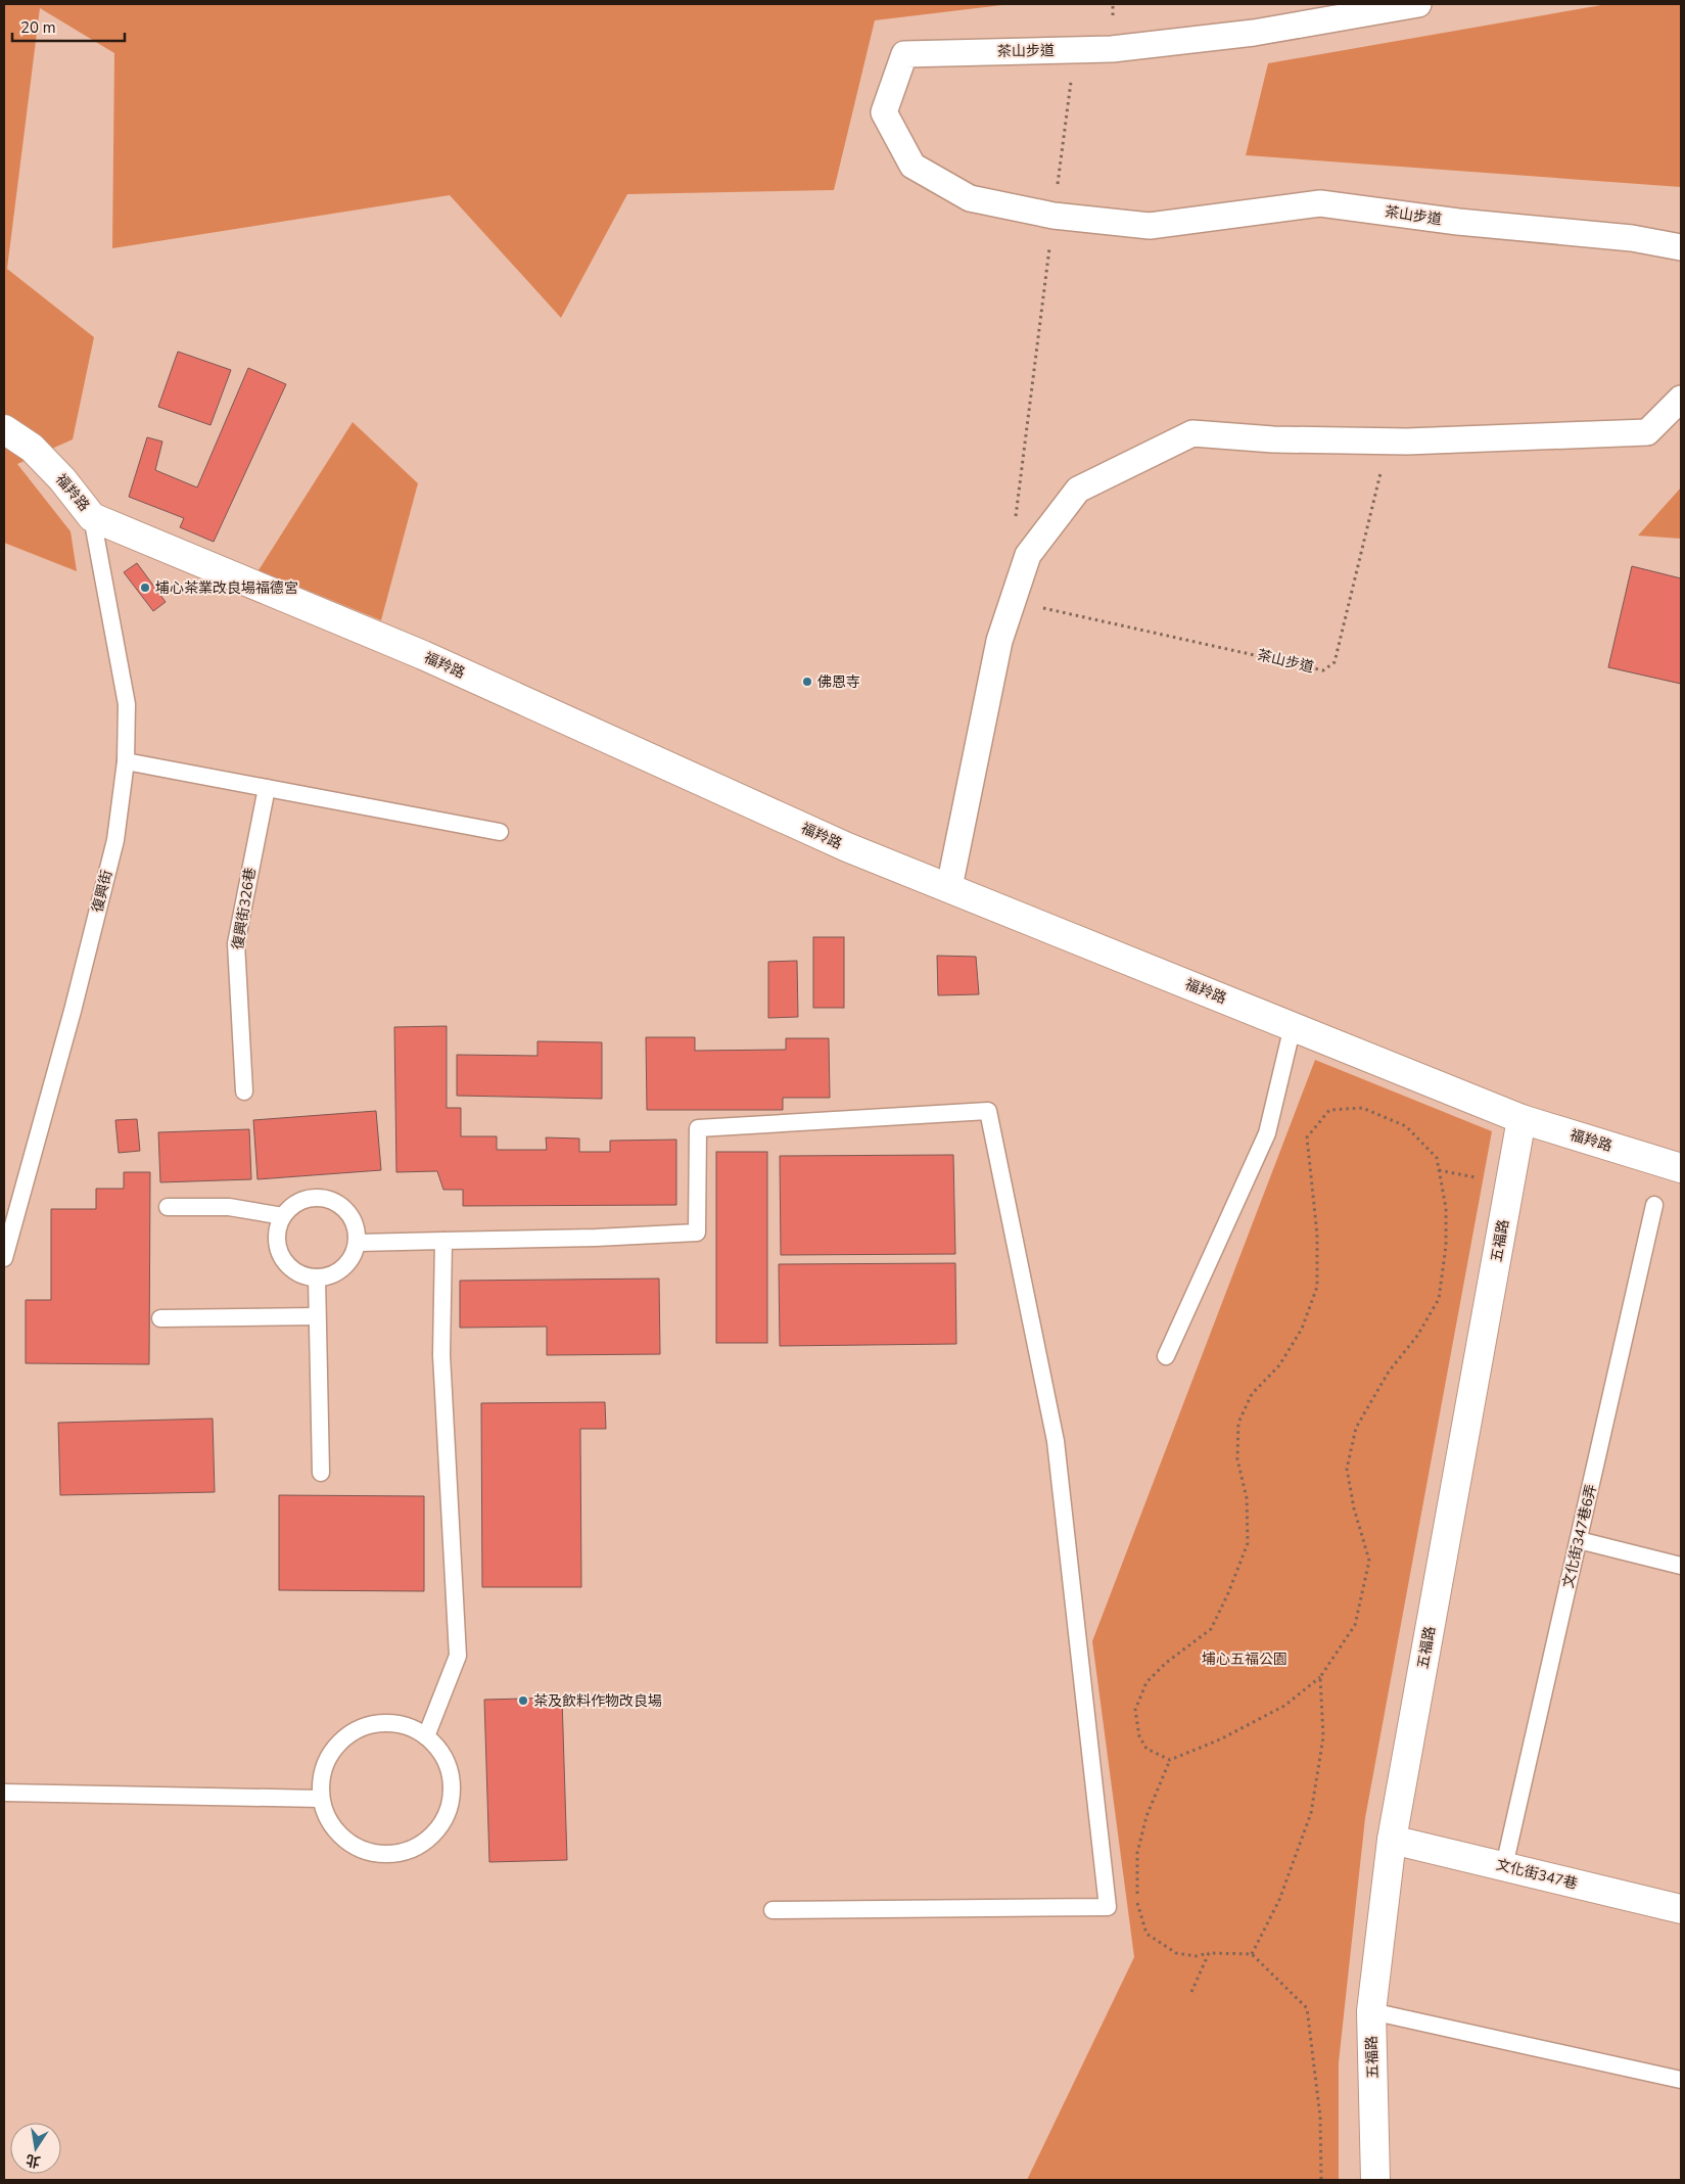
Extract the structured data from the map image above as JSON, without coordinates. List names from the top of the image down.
{
  "streets": {
    "street": [
      "茶山步道",
      "福羚路",
      "五福路",
      "文化街347巷"
    ],
    "lane": ["復興街", "復興街326巷", "文化街347巷6弄"]
  },
  "crossings": [
    ["福羚路", "復興街"],
    ["福羚路", "五福路"],
    ["五福路", "文化街347巷"],
    ["文化街347巷6弄", "文化街347巷"]
  ],
  "parks": ["埔心五福公園"],
  "places": ["埔心茶業改良場福德宮", "佛恩寺", "茶及飲料作物改良場"],
  "scale_bar": "20 m",
  "north": "bottom"
}
